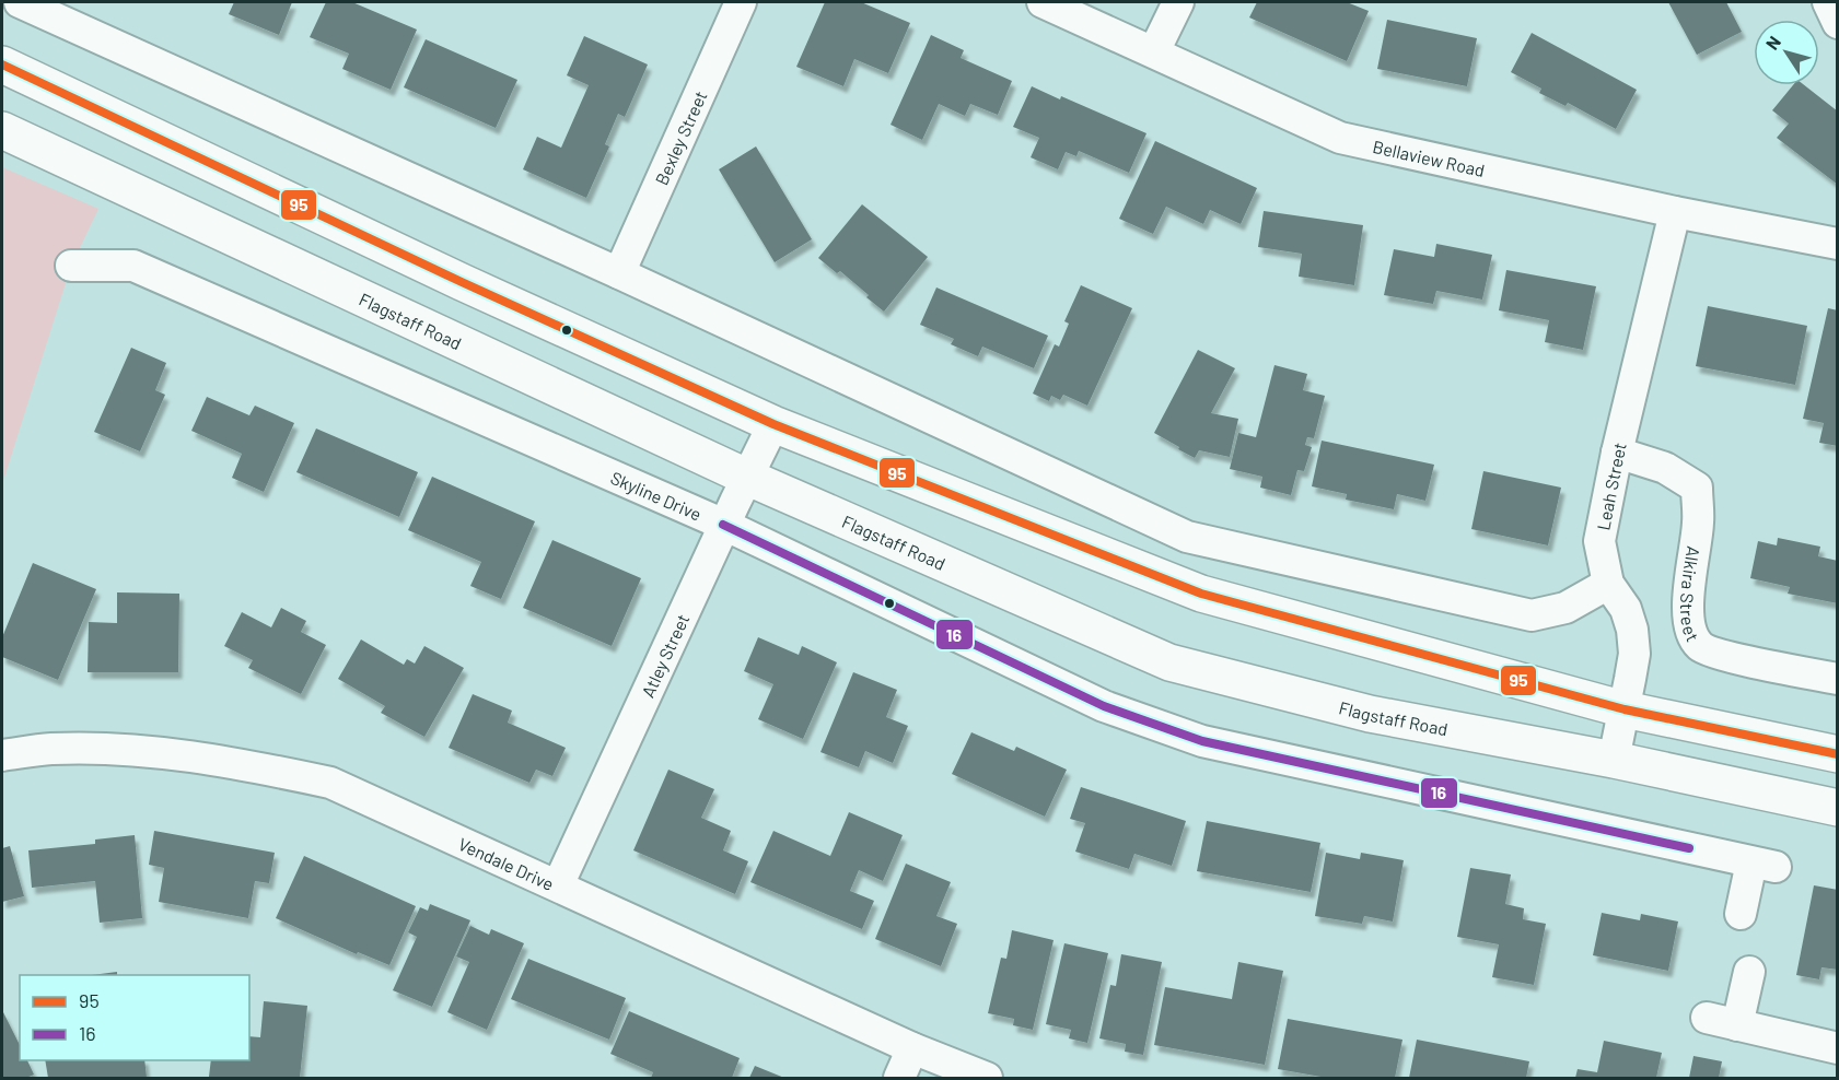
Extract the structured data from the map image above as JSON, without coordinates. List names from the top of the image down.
{
  "streets": {
    "main road": ["Flagstaff Road"],
    "street": [
      "Bexley Street",
      "Bellaview Road",
      "Leah Street",
      "Skyline Drive",
      "Alkira Street",
      "Atley Street",
      "Vendale Drive"
    ]
  },
  "crossings": [
    ["Bellaview Road", "Leah Street"],
    ["Flagstaff Road", "Leah Street"],
    ["Flagstaff Road", "Atley Street"],
    ["Leah Street", "Alkira Street"],
    ["Skyline Drive", "Atley Street"],
    ["Atley Street", "Vendale Drive"]
  ],
  "lines": ["transit line 95", "transit line 16"],
  "legend": ["95", "16"],
  "north": "top left"
}
